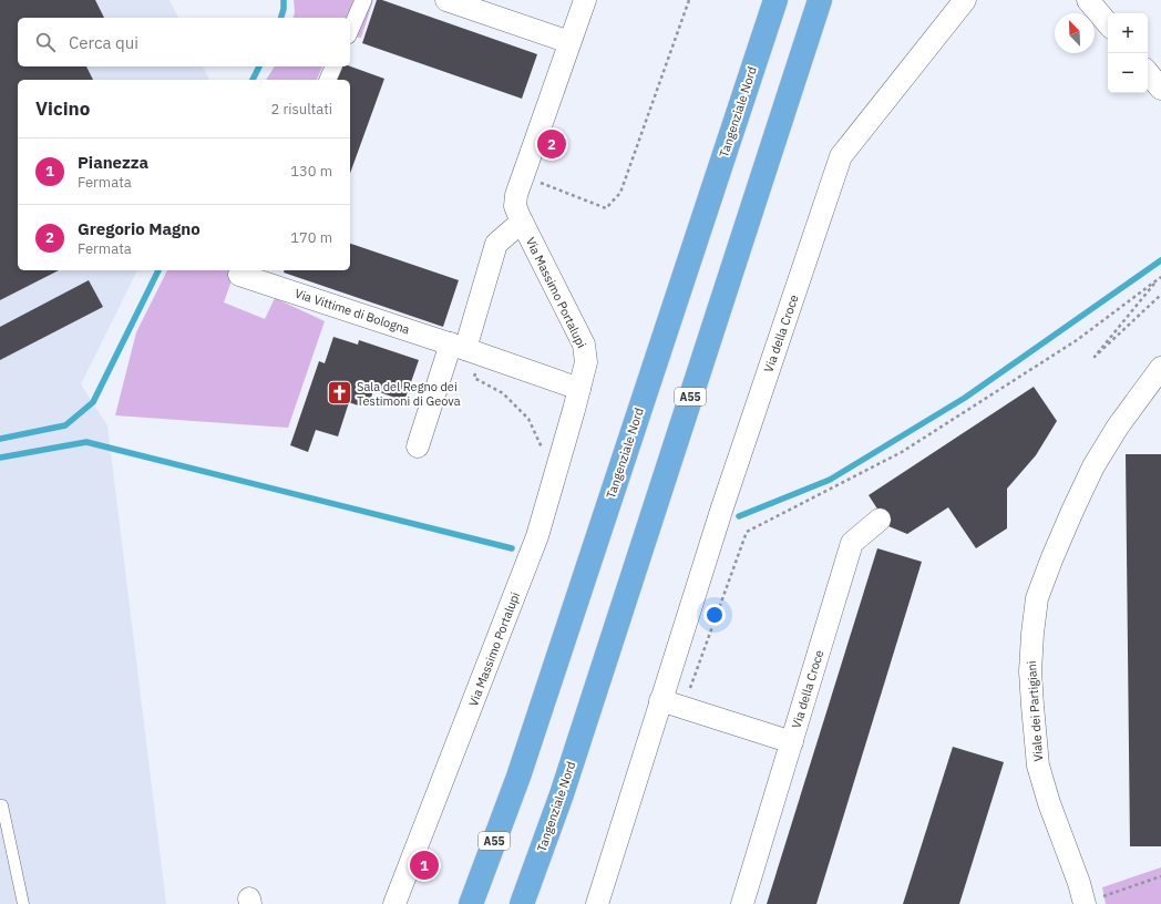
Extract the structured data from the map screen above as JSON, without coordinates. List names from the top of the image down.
{
  "streets": {
    "highway": ["Tangenziale Nord", "A55"],
    "street": [
      "Via Massimo Portalupi",
      "Via Vittime di Bologna",
      "Via della Croce",
      "Viale dei Partigiani"
    ]
  },
  "crossings": [
    ["Via Massimo Portalupi", "Via Vittime di Bologna"]
  ],
  "places": {
    "church": ["Sala del Regno dei Testimoni di Geova"]
  },
  "north": "top left",
  "page": {
    "map_buttons": ["+", "−"],
    "search": "Cerca qui",
    "heading": ["Vicino", "2 risultati"],
    "pins": ["2", "1"],
    "list": [
      {
        "mark": "1",
        "name": "Pianezza",
        "note": "Fermata",
        "value": "130 m"
      },
      {
        "mark": "2",
        "name": "Gregorio Magno",
        "note": "Fermata",
        "value": "170 m"
      }
    ]
  }
}
